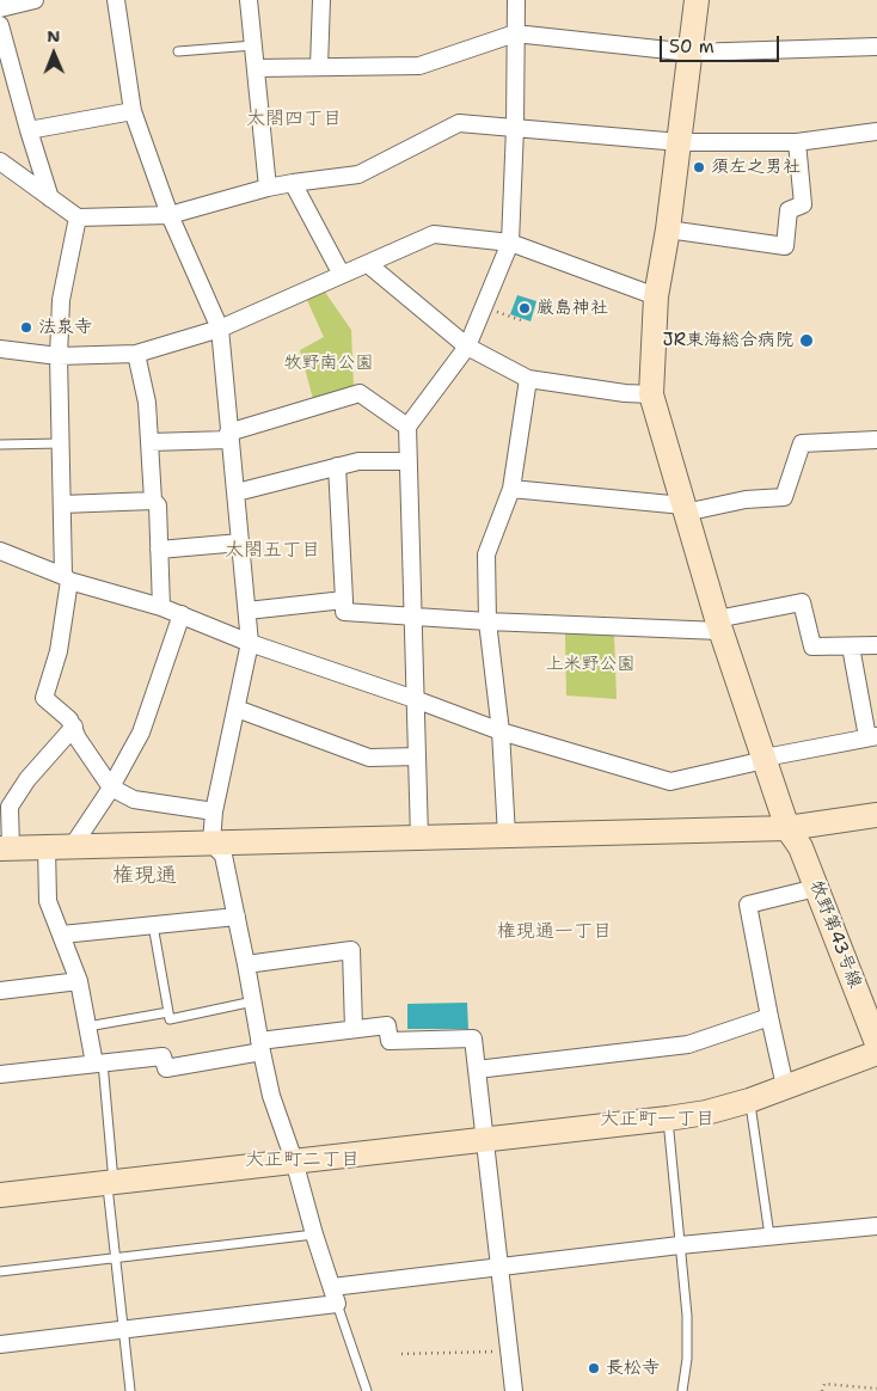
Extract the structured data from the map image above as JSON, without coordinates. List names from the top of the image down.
{
  "streets": {
    "street": ["牧野第43号線"]
  },
  "districts": [
    "太閤四丁目",
    "太閤五丁目",
    "権現通",
    "権現通一丁目",
    "大正町一丁目",
    "大正町二丁目"
  ],
  "parks": ["牧野南公園", "上米野公園"],
  "places": [
    "須左之男社",
    "厳島神社",
    "法泉寺",
    "JR東海総合病院",
    "長松寺"
  ],
  "scale_bar": "50 m",
  "north": "top"
}
